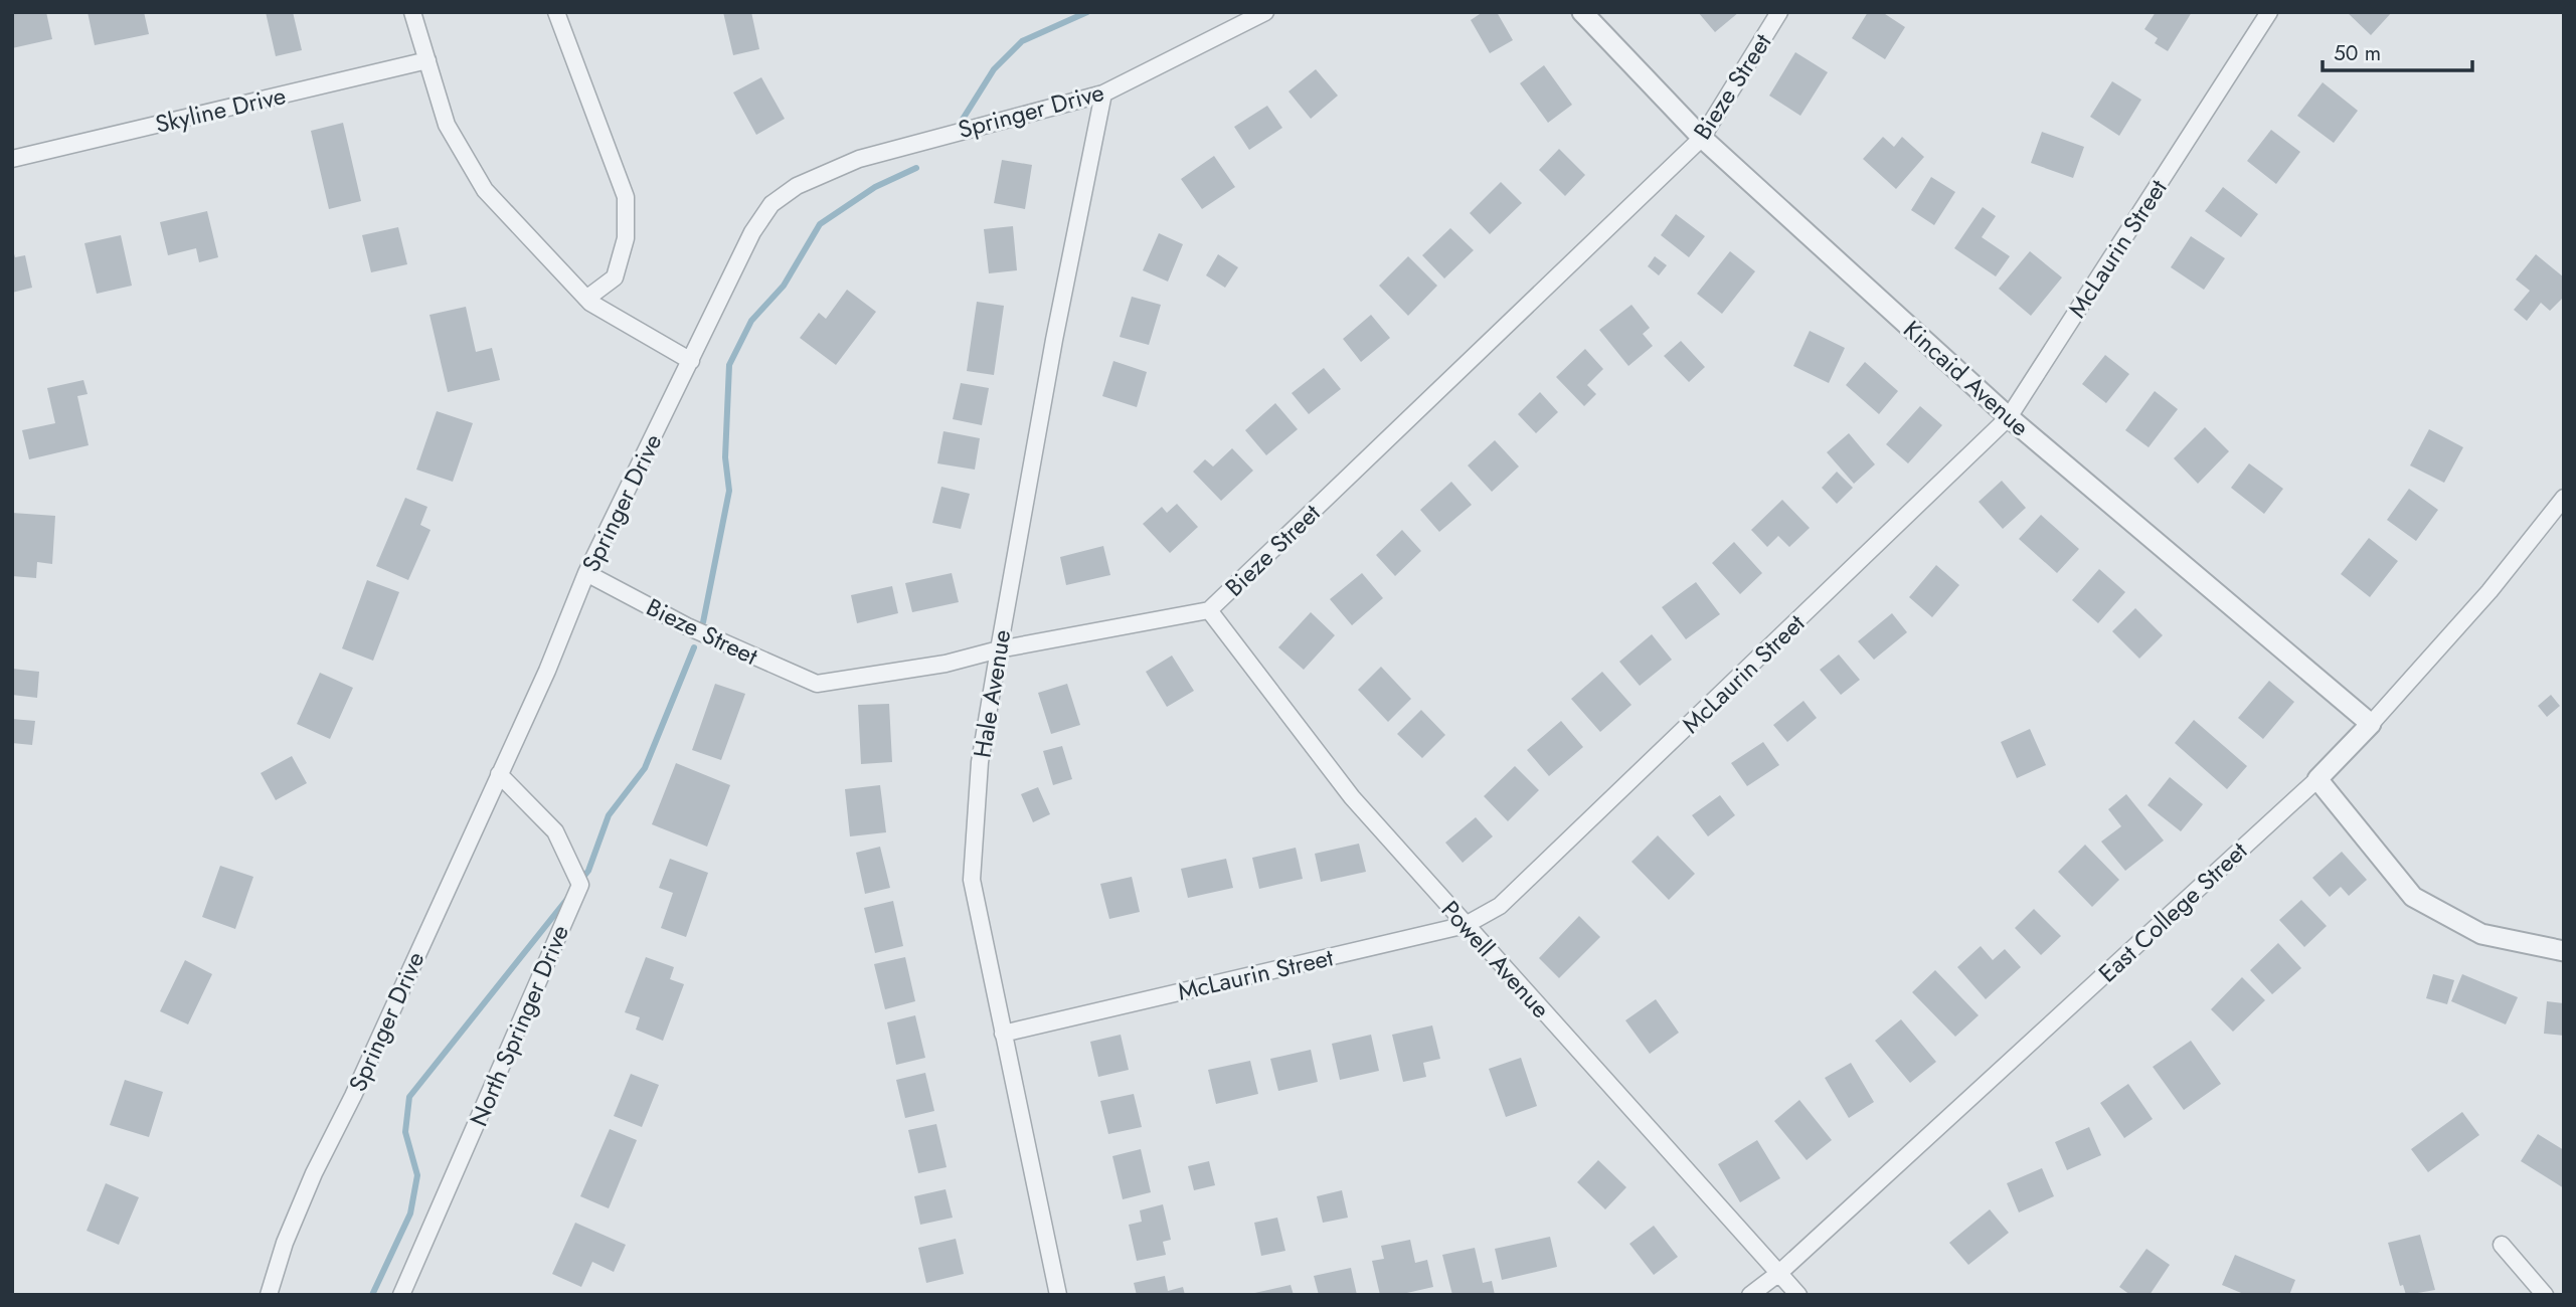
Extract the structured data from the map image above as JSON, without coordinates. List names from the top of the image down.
{
  "streets": {
    "street": [
      "Bieze Street",
      "Skyline Drive",
      "Springer Drive",
      "McLaurin Street",
      "Kincaid Avenue",
      "Hale Avenue",
      "East College Street",
      "Powell Avenue",
      "North Springer Drive"
    ]
  },
  "crossings": [
    ["Bieze Street", "Springer Drive"],
    ["Bieze Street", "Kincaid Avenue"],
    ["Bieze Street", "Hale Avenue"],
    ["Bieze Street", "Powell Avenue"],
    ["Springer Drive", "Hale Avenue"],
    ["Springer Drive", "North Springer Drive"],
    ["McLaurin Street", "Kincaid Avenue"],
    ["McLaurin Street", "Hale Avenue"],
    ["McLaurin Street", "Powell Avenue"],
    ["Kincaid Avenue", "East College Street"],
    ["East College Street", "Powell Avenue"]
  ],
  "scale_bar": "50 m"
}
